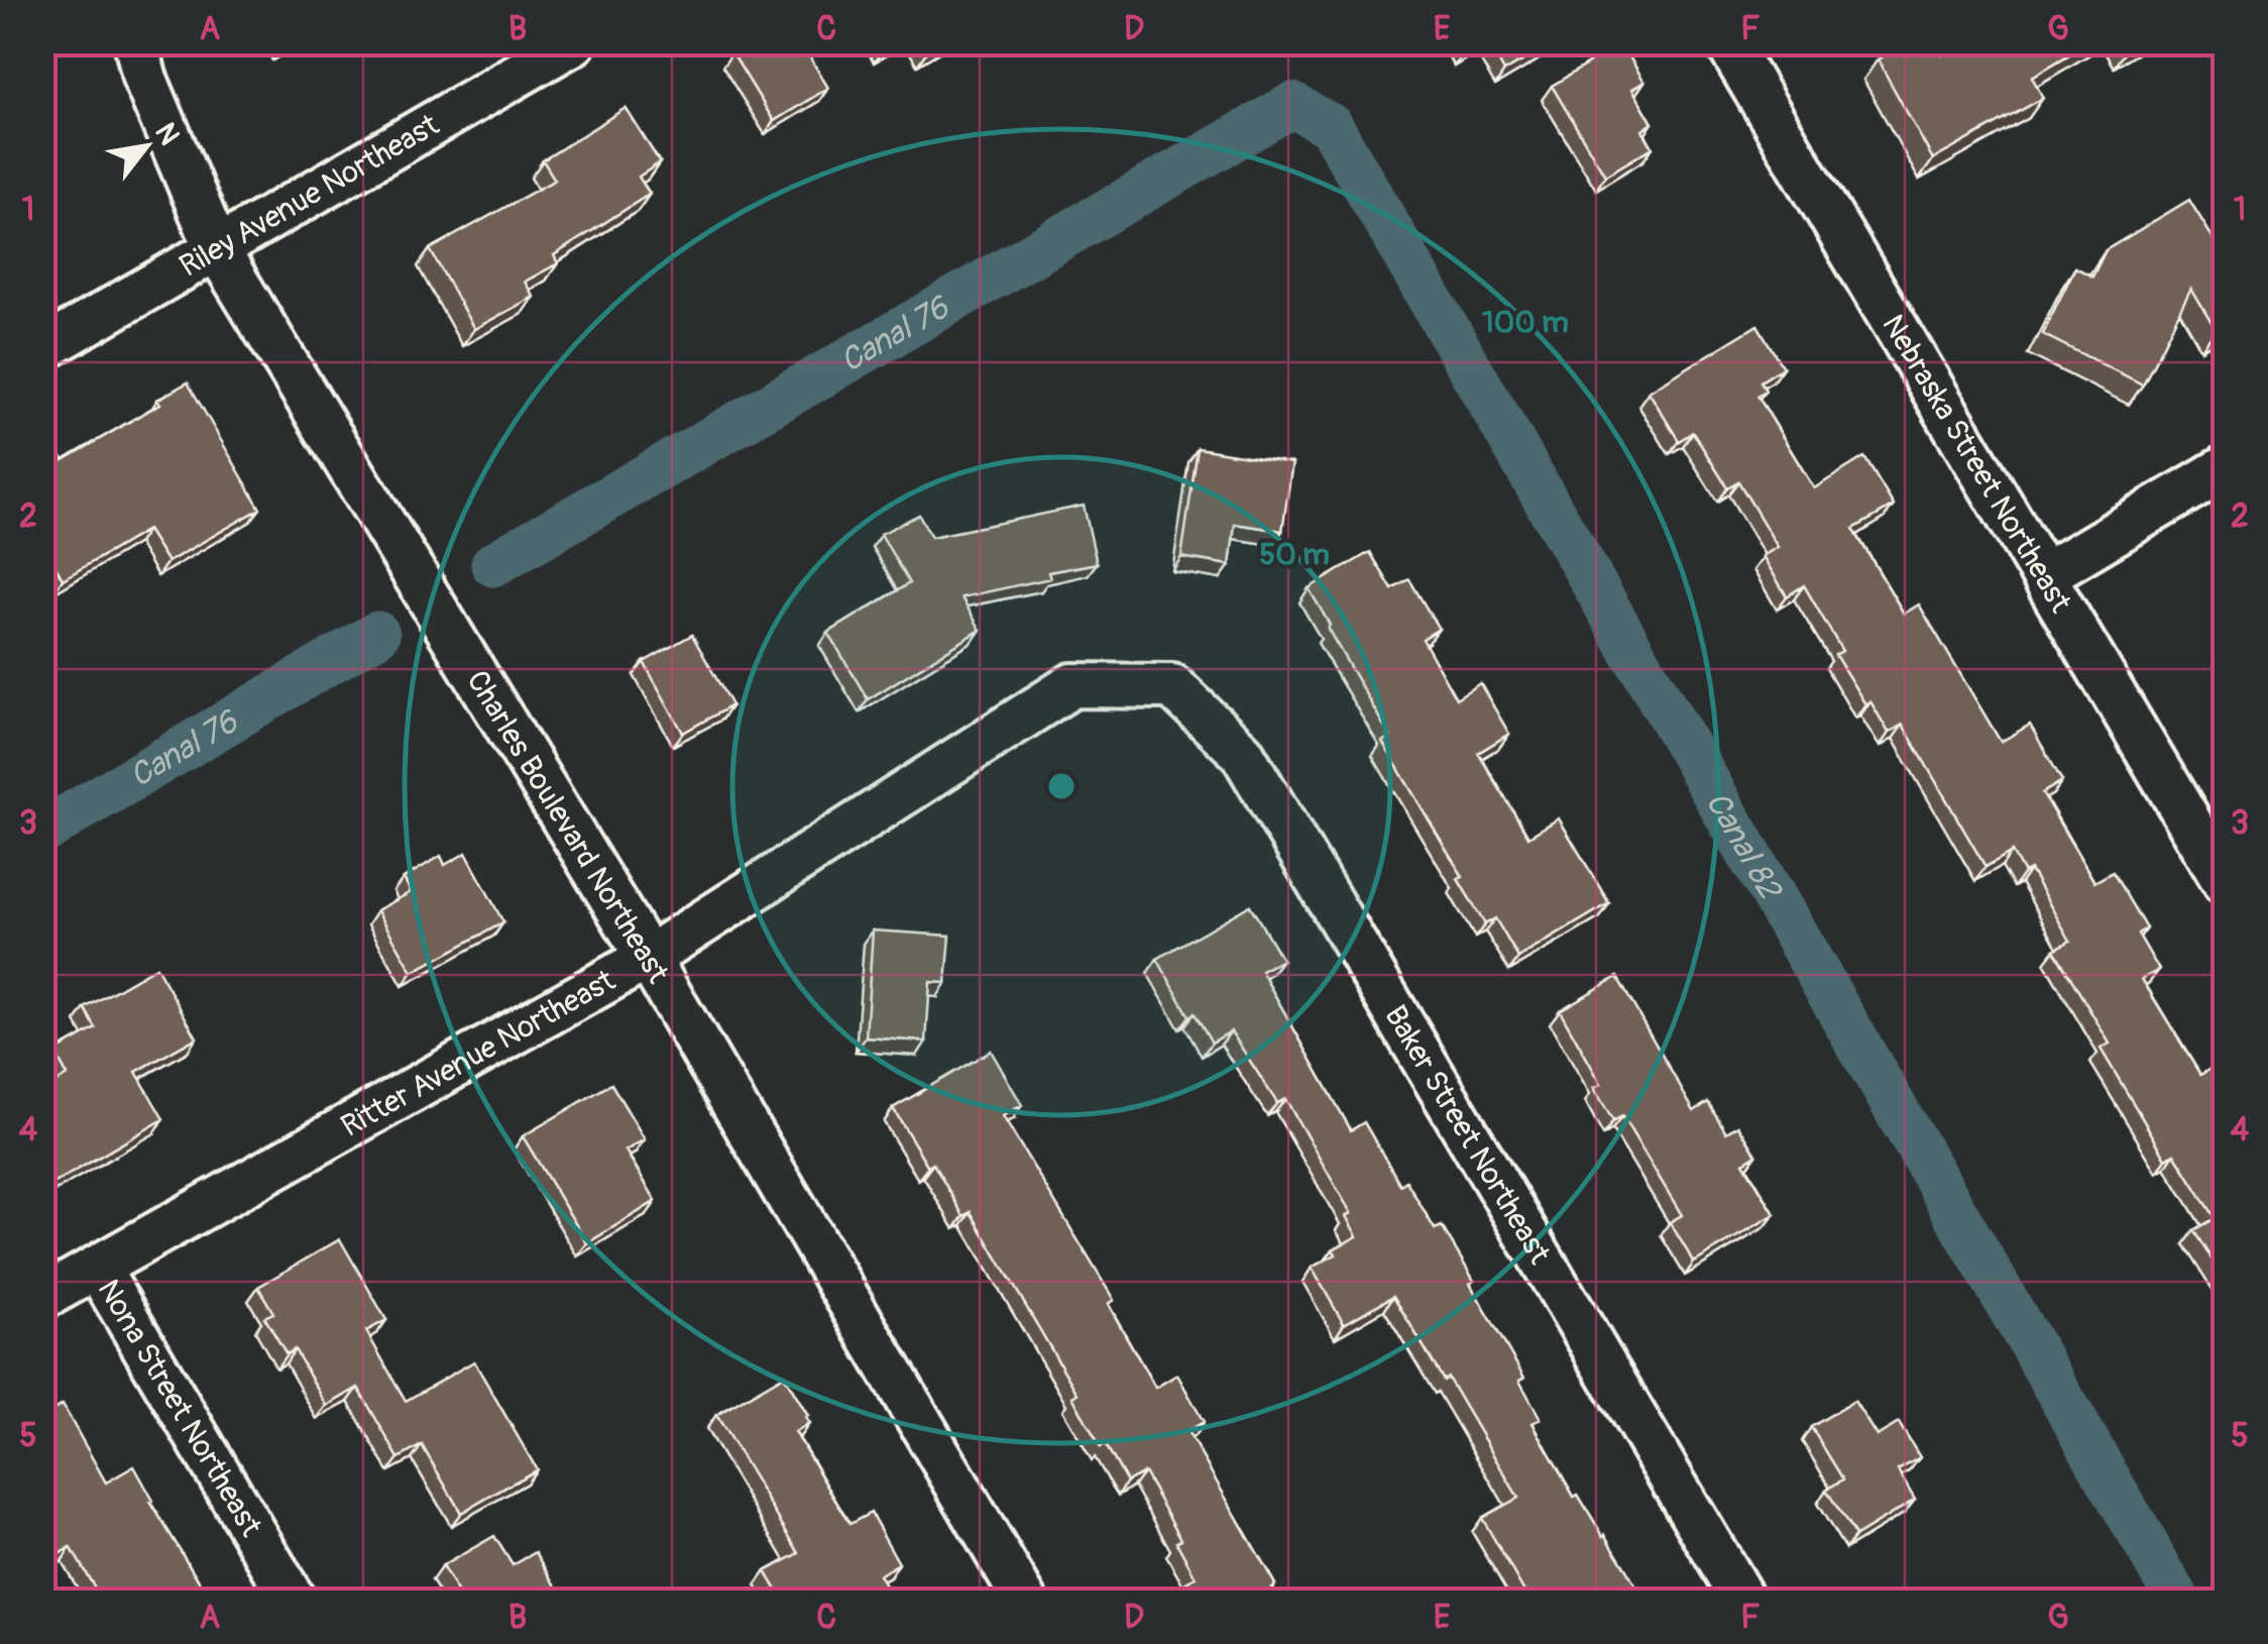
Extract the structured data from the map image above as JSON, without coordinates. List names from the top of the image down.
{
  "streets": {
    "street": [
      "Riley Avenue Northeast",
      "Nebraska Street Northeast",
      "Charles Boulevard Northeast",
      "Ritter Avenue Northeast",
      "Baker Street Northeast",
      "Nona Street Northeast"
    ]
  },
  "crossings": [
    ["Riley Avenue Northeast", "Charles Boulevard Northeast"],
    ["Charles Boulevard Northeast", "Ritter Avenue Northeast"],
    ["Ritter Avenue Northeast", "Baker Street Northeast"],
    ["Ritter Avenue Northeast", "Nona Street Northeast"]
  ],
  "water": ["Canal 76", "Canal 82"],
  "north": "top right",
  "grid": {
    "columns": [
      "A",
      "B",
      "C",
      "D",
      "E",
      "F",
      "G"
    ],
    "rows": [
      "1",
      "2",
      "3",
      "4",
      "5"
    ]
  },
  "rings": ["100 m", "50 m"]
}
